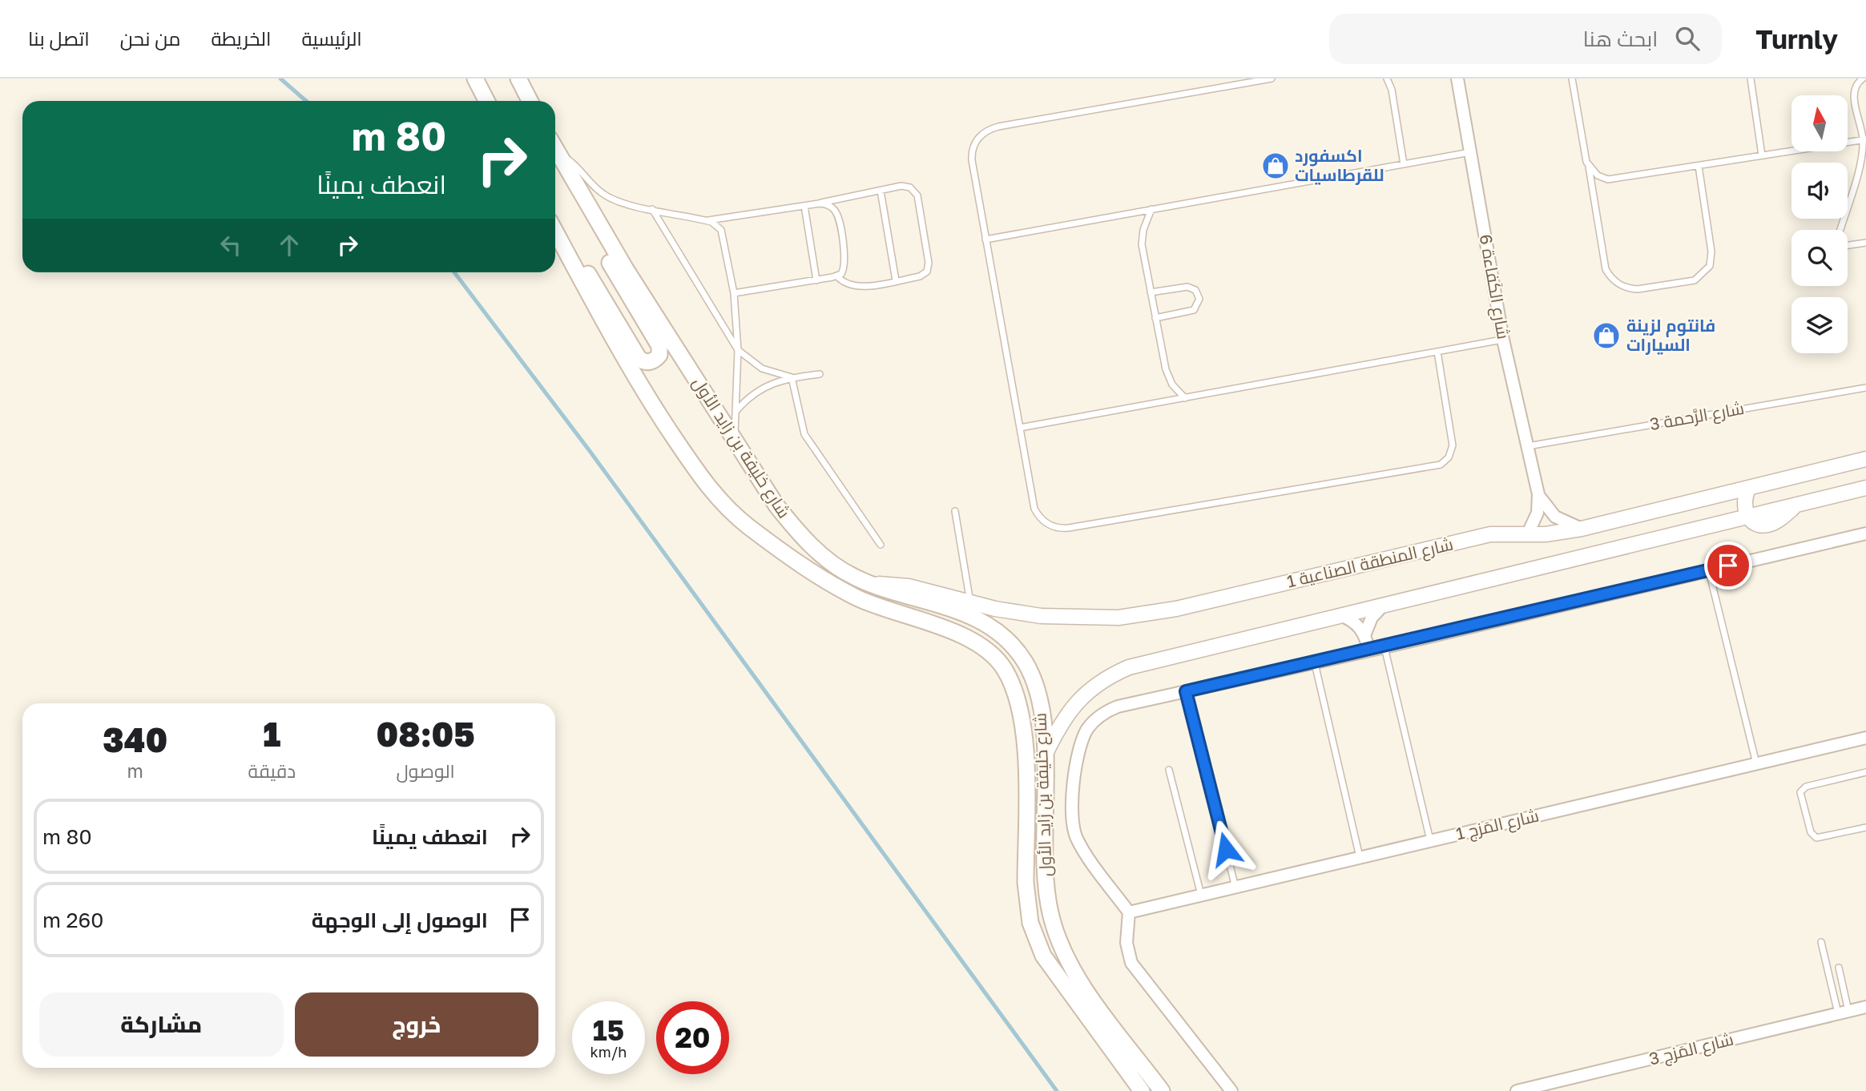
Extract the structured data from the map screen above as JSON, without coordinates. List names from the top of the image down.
{
  "streets": {
    "main road": ["شارع خليفة بن زايد الأول"],
    "street": [
      "شارع الكَفاءة 6",
      "شارع المنطقة الصناعية 1",
      "شارع المَزج 1",
      "شارع المَزج 3"
    ],
    "lane": ["شارع الرَّحمة 3"]
  },
  "crossings": [
    ["شارع الكَفاءة 6", "شارع الرَّحمة 3"],
    ["شارع الكَفاءة 6", "شارع المنطقة الصناعية 1"],
    ["شارع خليفة بن زايد الأول", "شارع المنطقة الصناعية 1"]
  ],
  "places": {
    "shop": ["اكسفورد للقرطاسيات", "فانتوم لزينة السيارات"]
  },
  "north": "top",
  "page": {
    "header": "Turnly",
    "search": "ابحث هنا",
    "nav": [
      "الرئيسية",
      "الخريطة",
      "من نحن",
      "اتصل بنا"
    ],
    "turn": ["80 m", "انعطف يمينًا"],
    "eta": [
      "08:05",
      "الوصول",
      "1",
      "دقيقة",
      "340",
      "m"
    ],
    "list": [
      {
        "name": "انعطف يمينًا",
        "value": "80 m"
      },
      {
        "name": "الوصول إلى الوجهة",
        "value": "260 m"
      }
    ],
    "buttons": ["خروج", "مشاركة"],
    "speed": "15 km/h",
    "limit": "20"
  }
}
